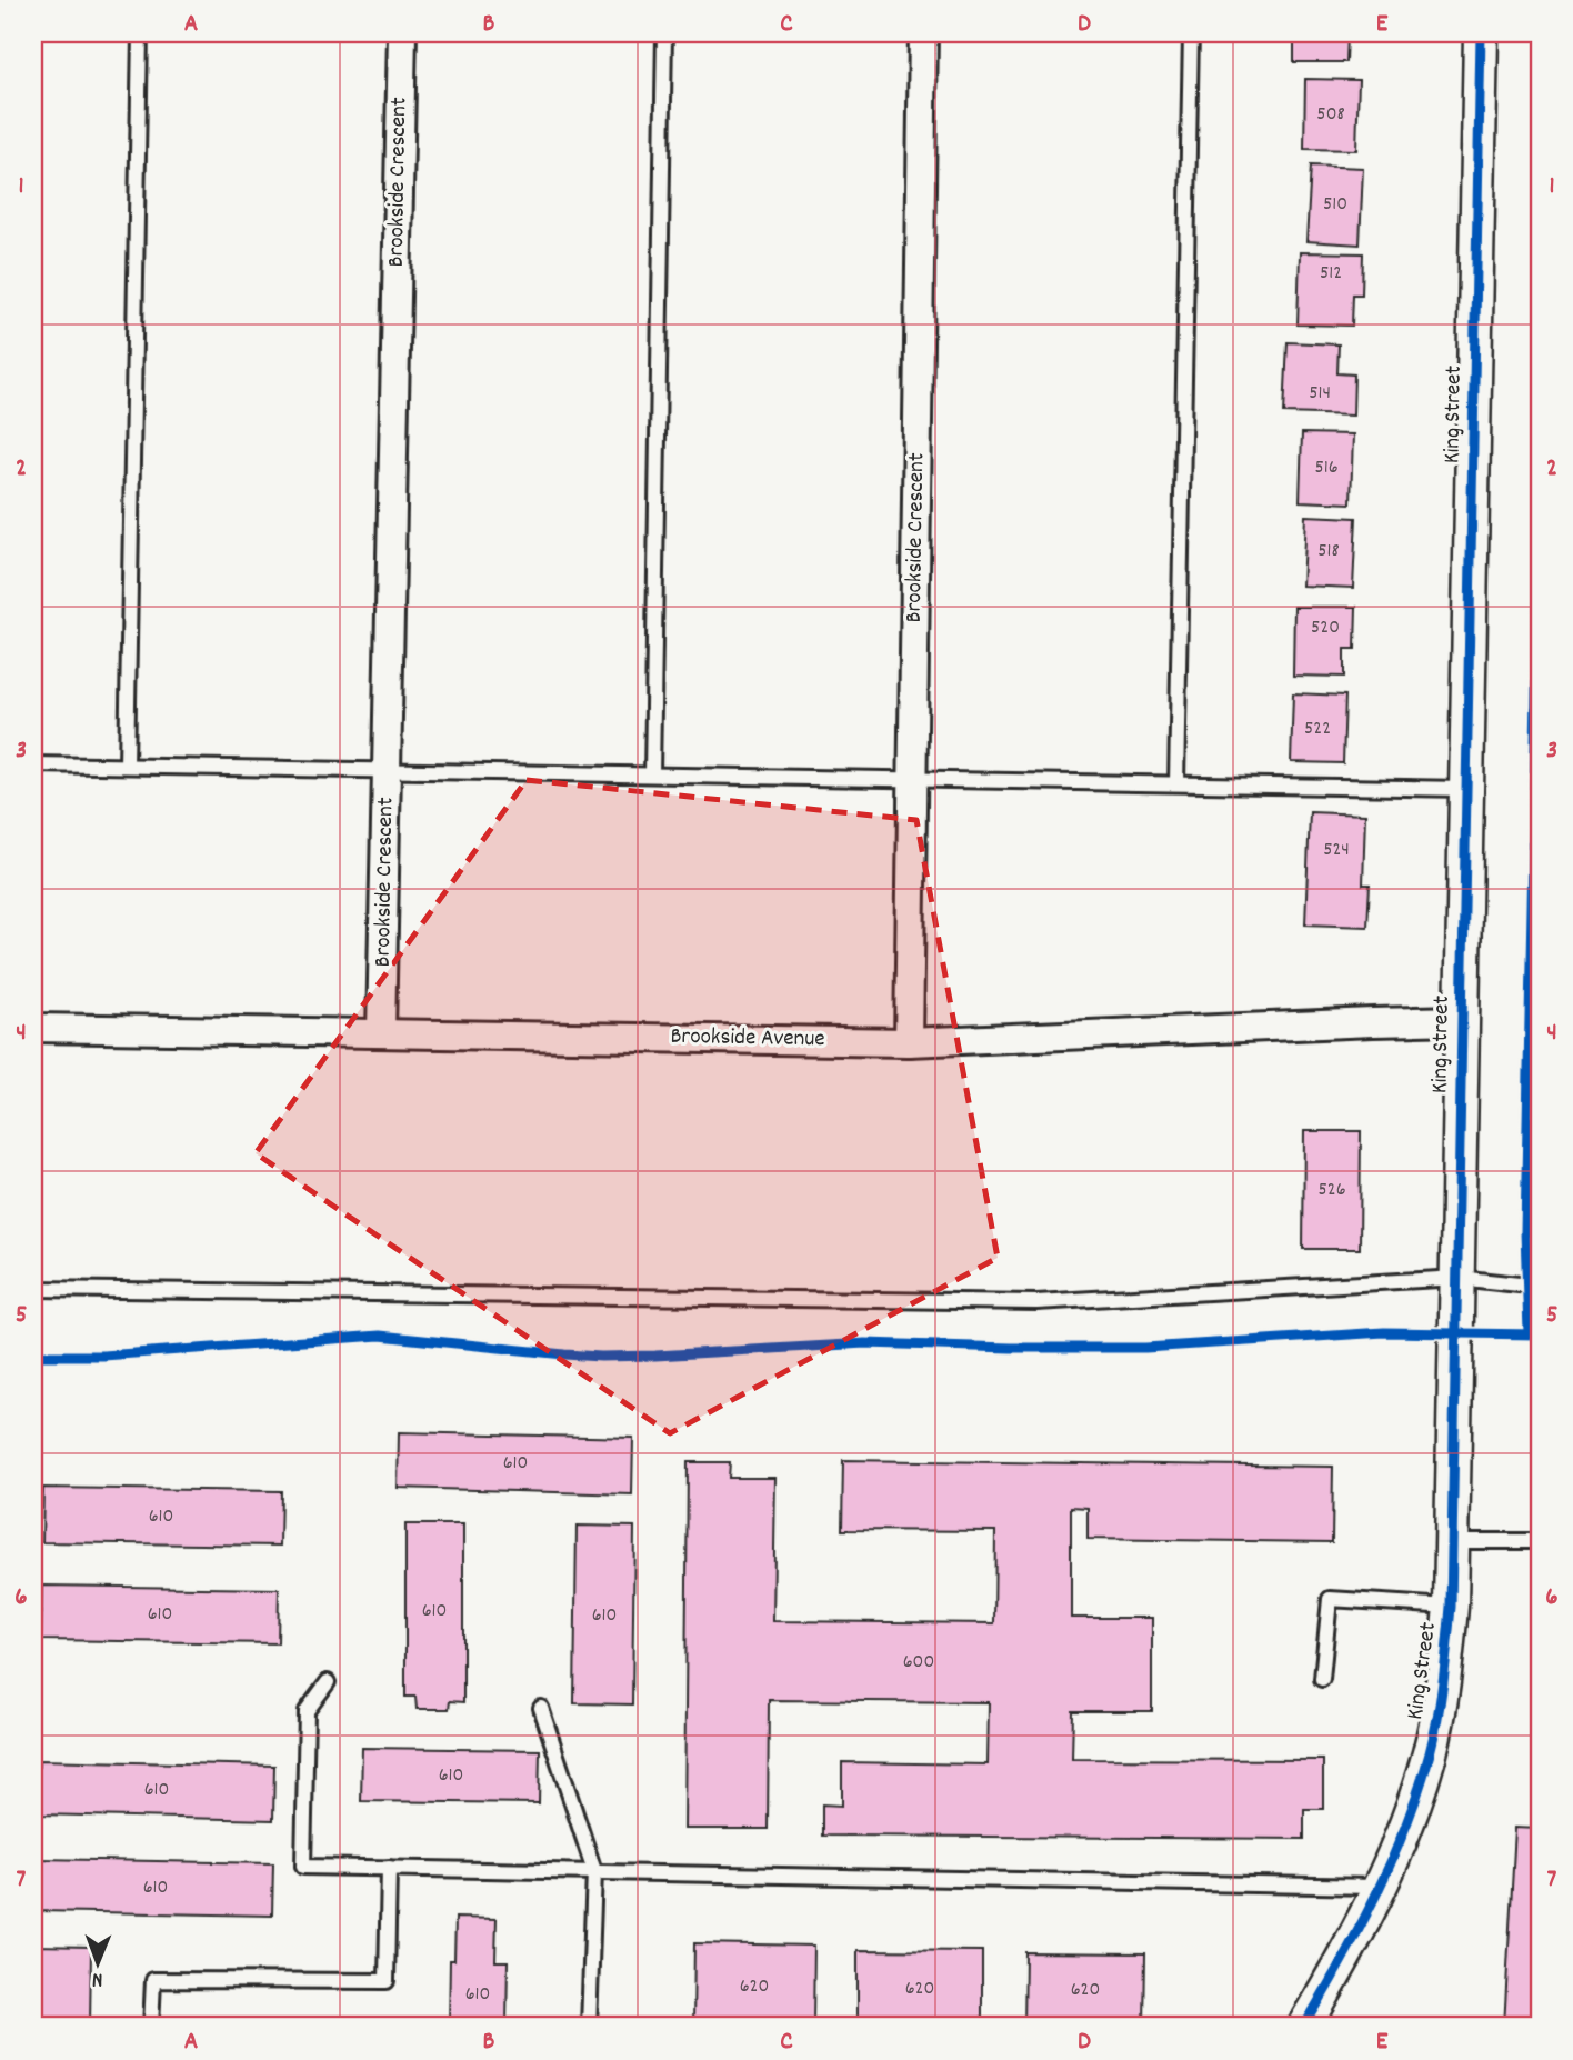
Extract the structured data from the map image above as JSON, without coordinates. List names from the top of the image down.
{
  "streets": {
    "street": ["Brookside Crescent", "King Street", "Brookside Avenue"]
  },
  "crossings": [
    ["Brookside Crescent", "Brookside Avenue"],
    ["King Street", "Brookside Avenue"]
  ],
  "house_numbers": [
    "508",
    "510",
    "512",
    "514",
    "516",
    "518",
    "520",
    "522",
    "524",
    "526",
    "610",
    "610",
    "610",
    "610",
    "610",
    "600",
    "610",
    "610",
    "610",
    "620",
    "620",
    "620",
    "610"
  ],
  "north": "bottom",
  "grid": {
    "columns": [
      "A",
      "B",
      "C",
      "D",
      "E"
    ],
    "rows": [
      "1",
      "2",
      "3",
      "4",
      "5",
      "6",
      "7"
    ]
  }
}
